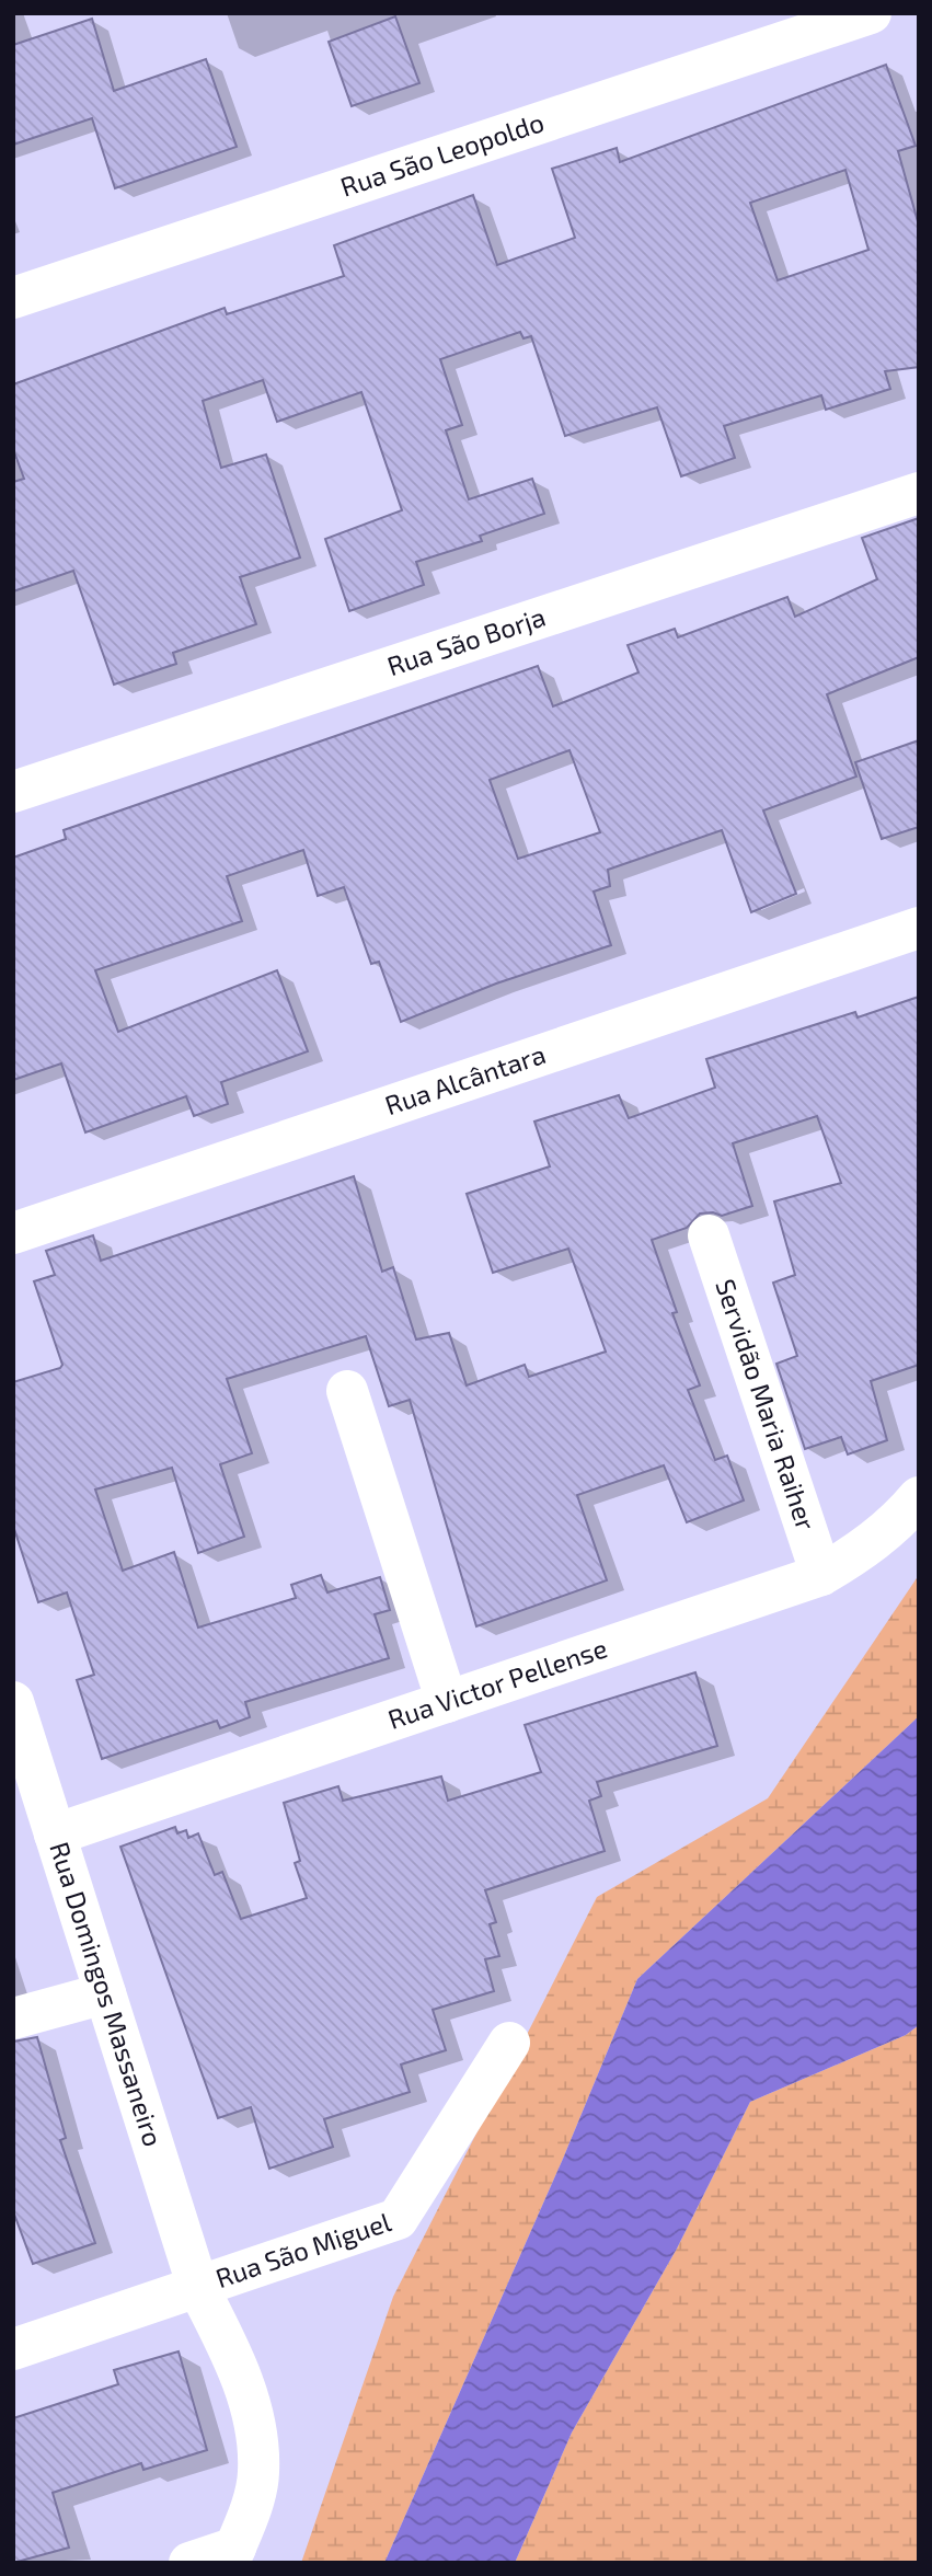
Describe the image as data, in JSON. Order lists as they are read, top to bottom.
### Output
{
  "streets": {
    "street": [
      "Rua São Leopoldo",
      "Rua São Borja",
      "Rua Alcântara",
      "Servidão Maria Raiher",
      "Rua Victor Pellense",
      "Rua Domingos Massaneiro",
      "Rua São Miguel"
    ]
  },
  "crossings": [
    ["Servidão Maria Raiher", "Rua Victor Pellense"],
    ["Rua Victor Pellense", "Rua Domingos Massaneiro"],
    ["Rua Domingos Massaneiro", "Rua São Miguel"]
  ]
}
